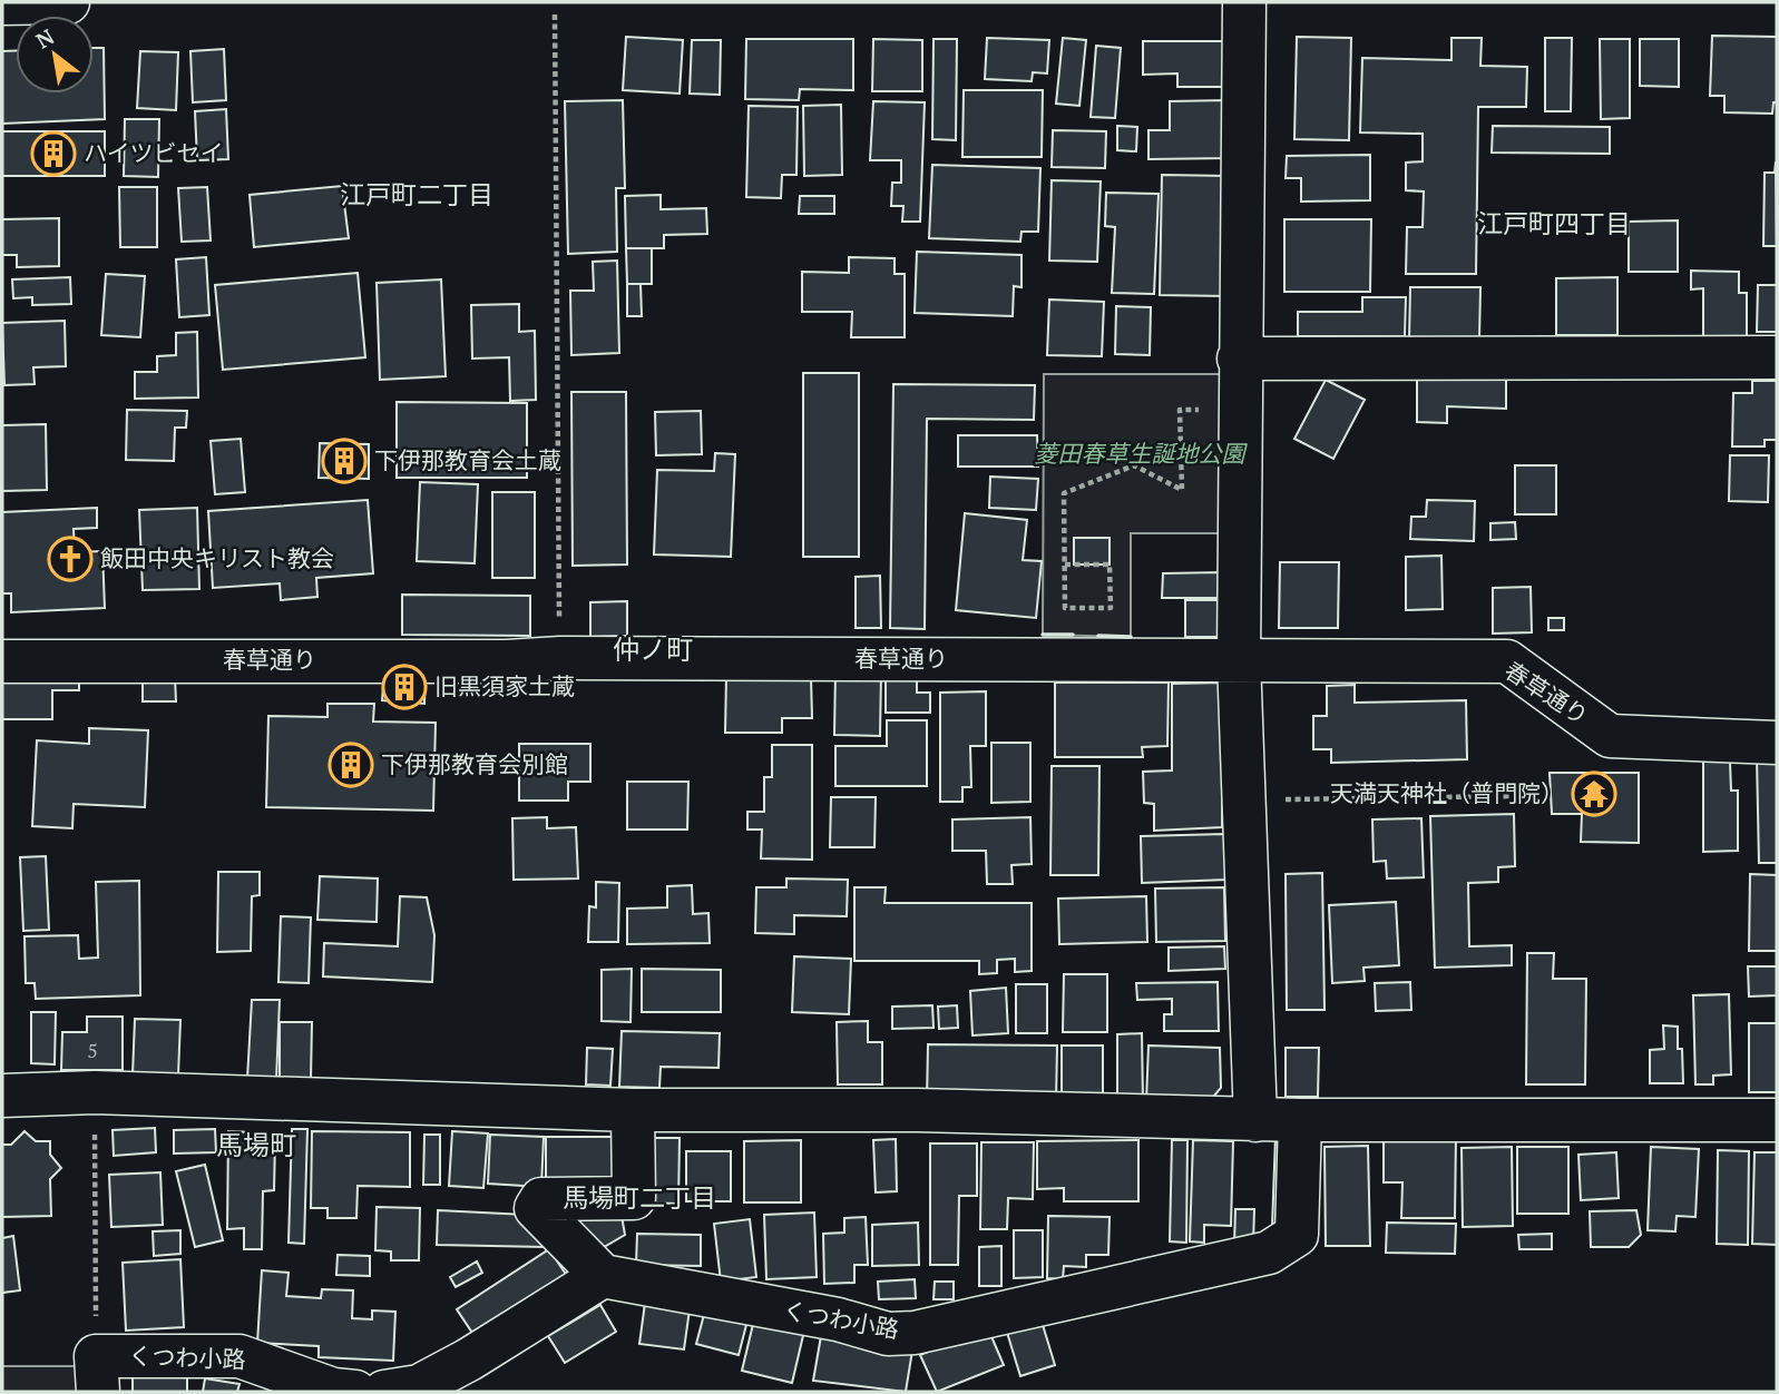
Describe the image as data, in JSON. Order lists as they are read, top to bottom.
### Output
{
  "streets": {
    "street": ["春草通り", "くつわ小路"]
  },
  "districts": [
    "江戸町二丁目",
    "江戸町四丁目",
    "仲ノ町",
    "馬場町",
    "馬場町二丁目"
  ],
  "parks": ["菱田春草生誕地公園"],
  "places": {
    "building": [
      "ハイツビセイ",
      "下伊那教育会土蔵",
      "旧黒須家土蔵",
      "下伊那教育会別館"
    ],
    "church": ["飯田中央キリスト教会"],
    "temple": ["天満天神社（普門院）"]
  },
  "house_numbers": ["5"],
  "north": "top left"
}
